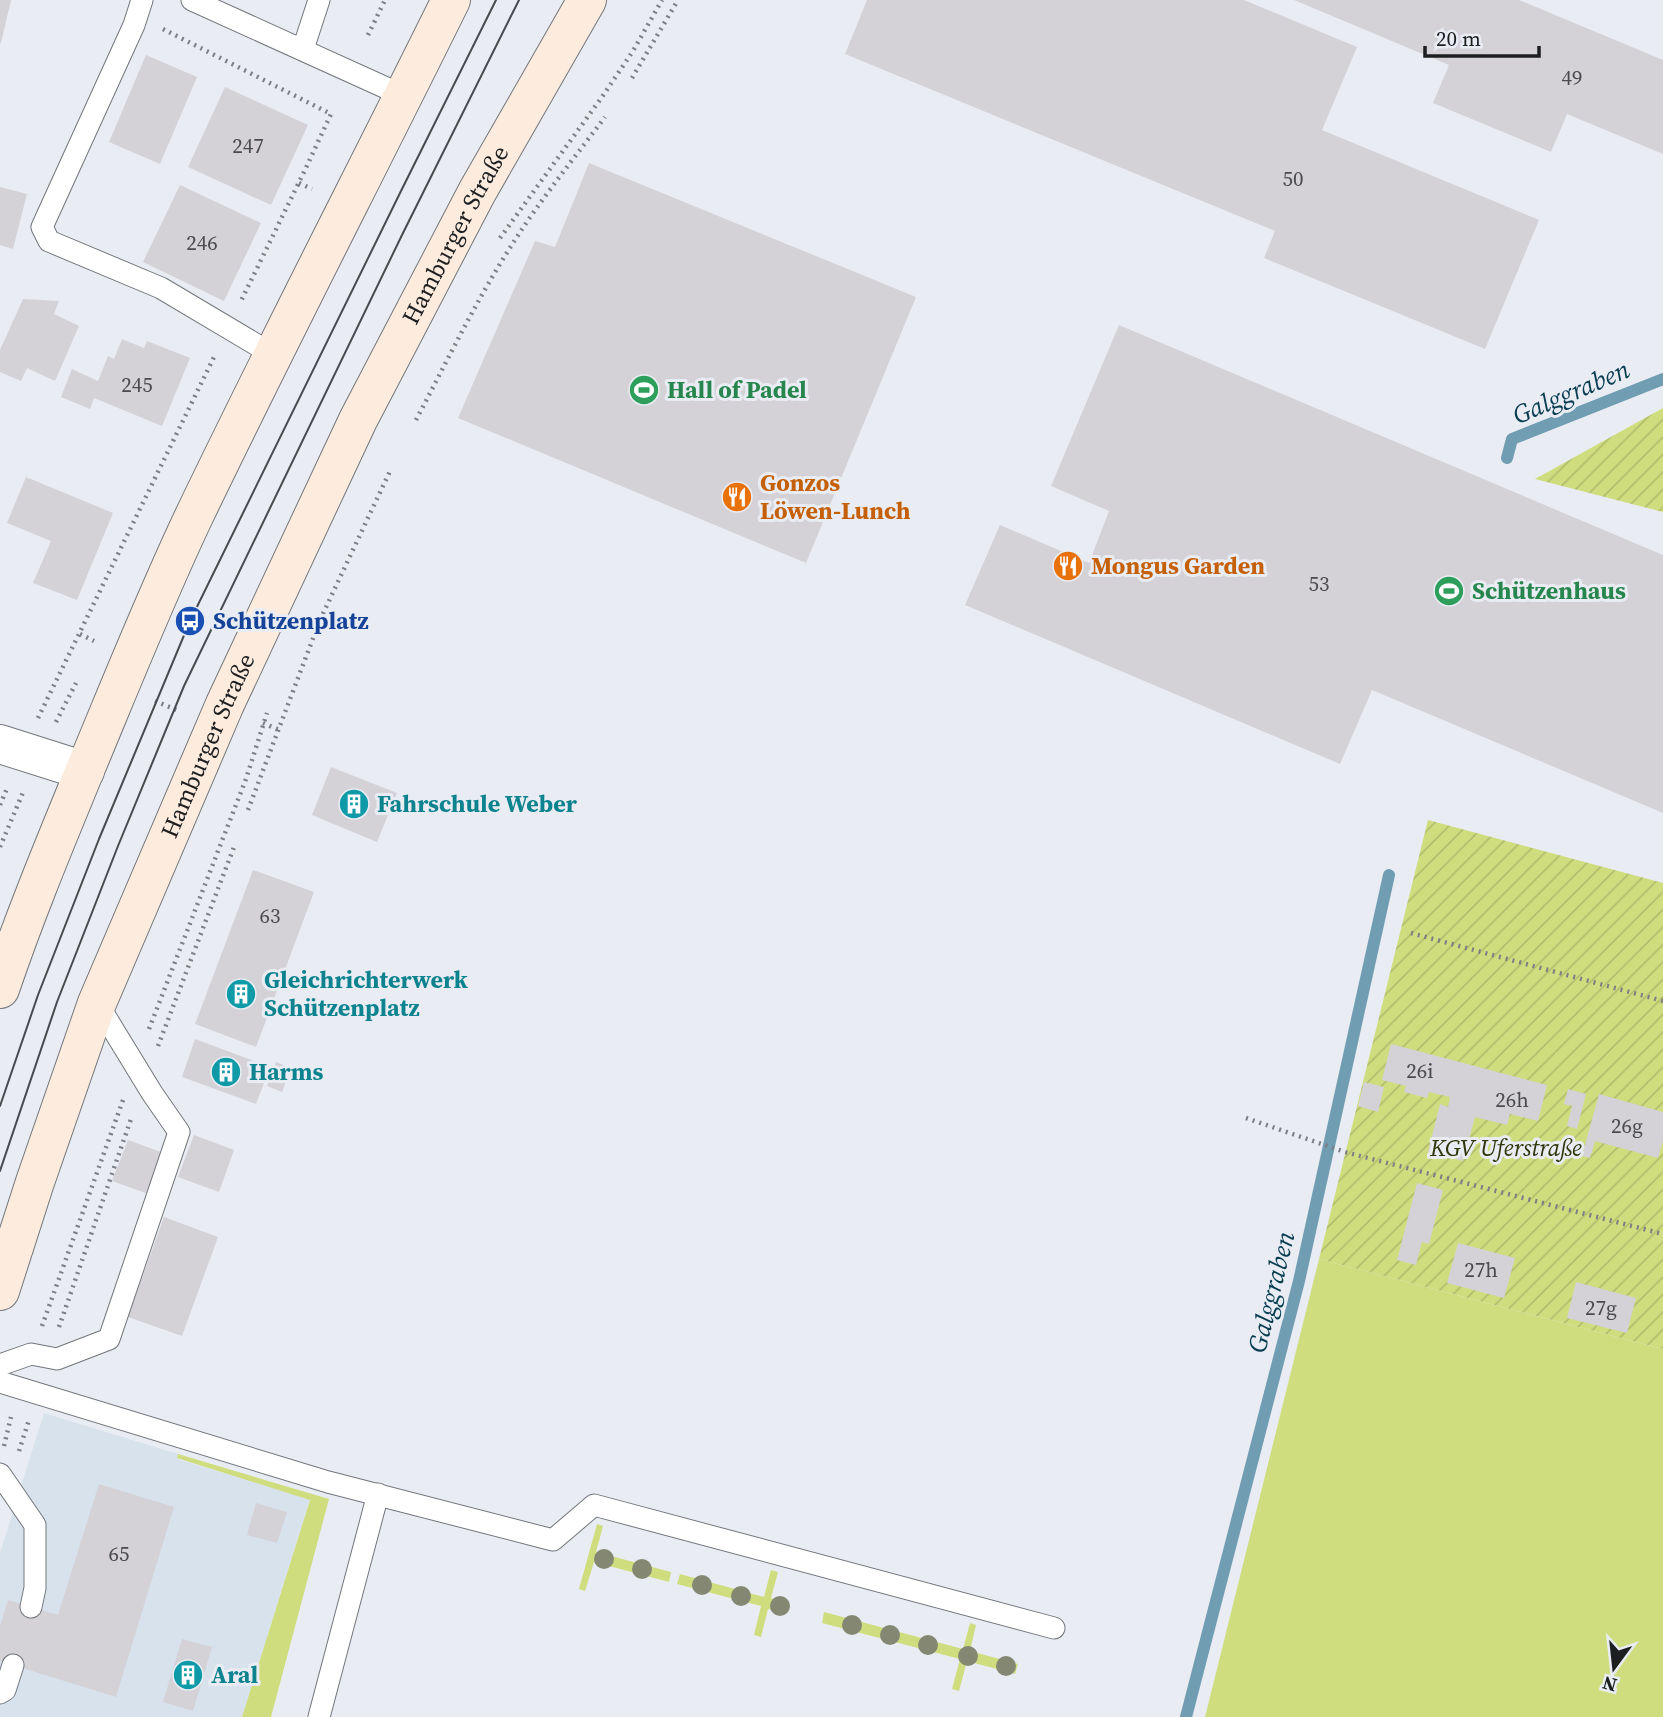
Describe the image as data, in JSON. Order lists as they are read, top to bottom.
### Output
{
  "streets": {
    "main road": ["Hamburger Straße"]
  },
  "water": ["Galggraben"],
  "parks": ["KGV Uferstraße"],
  "places": {
    "sports": ["Hall of Padel", "Schützenhaus"],
    "restaurant": ["Gonzos Löwen-Lunch", "Mongus Garden"],
    "bus stop": ["Schützenplatz"],
    "building": [
      "Fahrschule Weber",
      "Gleichrichterwerk Schützenplatz",
      "Harms",
      "Aral"
    ]
  },
  "house_numbers": [
    "49",
    "247",
    "50",
    "246",
    "245",
    "53",
    "63",
    "26i",
    "26h",
    "26g",
    "27h",
    "27g",
    "65"
  ],
  "scale_bar": "20 m",
  "north": "bottom"
}
